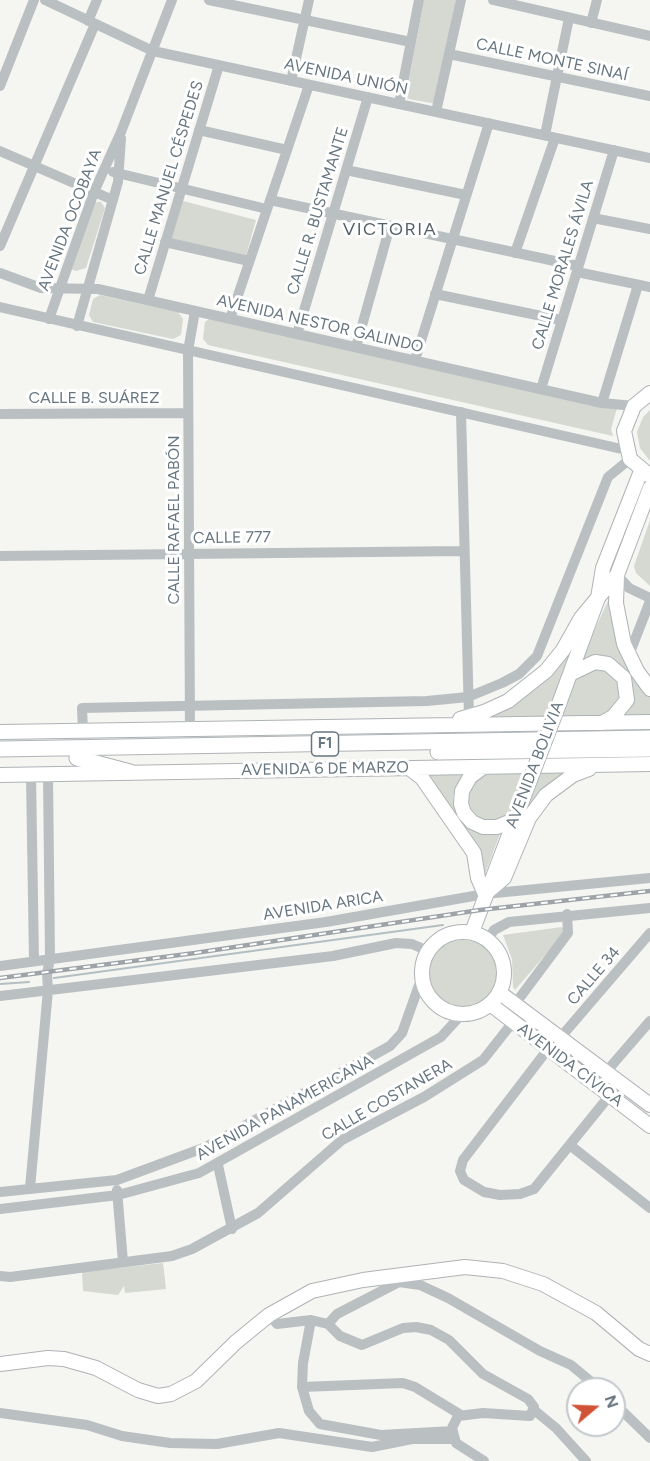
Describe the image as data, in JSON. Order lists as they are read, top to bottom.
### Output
{
  "streets": {
    "highway": ["F1", "AVENIDA 6 DE MARZO"],
    "main road": ["AVENIDA BOLIVIA", "AVENIDA CÍVICA"],
    "street": [
      "CALLE MONTE SINAÍ",
      "AVENIDA UNIÓN",
      "CALLE MANUEL CÉSPEDES",
      "CALLE R. BUSTAMANTE",
      "AVENIDA OCOBAYA",
      "CALLE MORALES ÁVILA",
      "AVENIDA NESTOR GALINDO",
      "CALLE B. SUÁREZ",
      "CALLE RAFAEL PABÓN",
      "CALLE 777",
      "AVENIDA ARICA",
      "CALLE 34",
      "CALLE COSTANERA",
      "AVENIDA PANAMERICANA"
    ]
  },
  "crossings": [
    ["AVENIDA UNIÓN", "CALLE MANUEL CÉSPEDES"],
    ["AVENIDA UNIÓN", "CALLE R. BUSTAMANTE"],
    ["AVENIDA UNIÓN", "AVENIDA OCOBAYA"],
    ["AVENIDA UNIÓN", "CALLE MORALES ÁVILA"],
    ["CALLE MANUEL CÉSPEDES", "AVENIDA NESTOR GALINDO"],
    ["CALLE R. BUSTAMANTE", "AVENIDA NESTOR GALINDO"],
    ["AVENIDA OCOBAYA", "AVENIDA NESTOR GALINDO"],
    ["CALLE MORALES ÁVILA", "AVENIDA NESTOR GALINDO"],
    ["AVENIDA NESTOR GALINDO", "CALLE RAFAEL PABÓN"],
    ["CALLE B. SUÁREZ", "CALLE RAFAEL PABÓN"],
    ["CALLE RAFAEL PABÓN", "CALLE 777"],
    ["AVENIDA BOLIVIA", "AVENIDA ARICA"],
    ["AVENIDA BOLIVIA", "AVENIDA CÍVICA"],
    ["AVENIDA BOLIVIA", "AVENIDA PANAMERICANA"],
    ["CALLE 34", "AVENIDA CÍVICA"],
    ["AVENIDA CÍVICA", "CALLE COSTANERA"],
    ["AVENIDA CÍVICA", "AVENIDA PANAMERICANA"]
  ],
  "districts": ["VICTORIA"],
  "north": "right"
}
